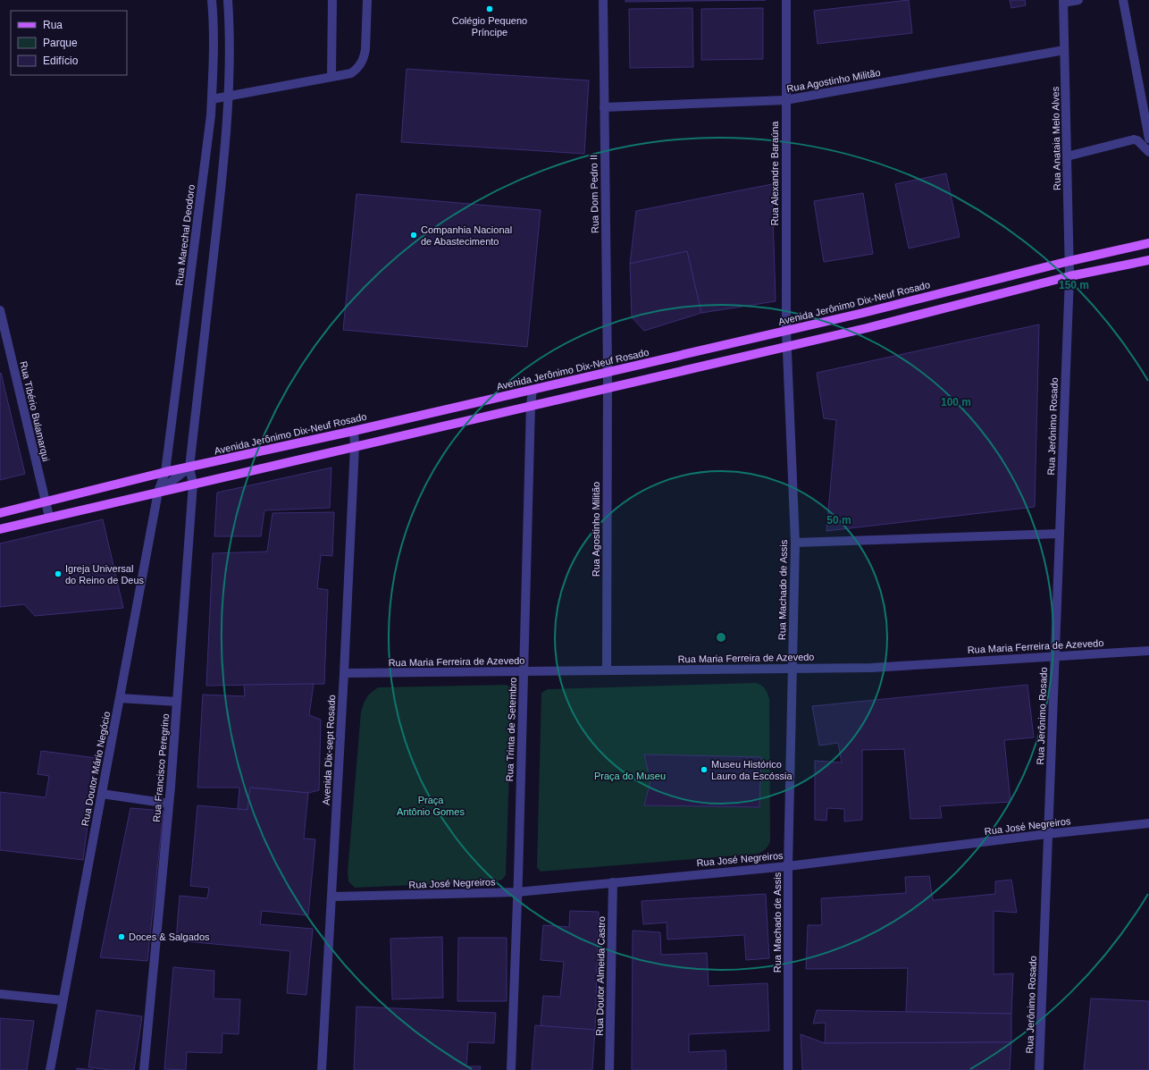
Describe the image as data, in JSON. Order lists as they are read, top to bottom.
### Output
{
  "streets": {
    "main road": ["Avenida Jerônimo Dix-Neuf Rosado"],
    "street": [
      "Rua Agostinho Militão",
      "Rua Anataia Melo Alves",
      "Rua Alexandre Baraúna",
      "Rua Dom Pedro II",
      "Rua Marechal Deodoro",
      "Rua Tibério Bulamarqui",
      "Rua Jerônimo Rosado",
      "Rua Machado de Assis",
      "Rua Maria Ferreira de Azevedo",
      "Rua Trinta de Setembro",
      "Avenida Dix-sept Rosado",
      "Rua Francisco Peregrino",
      "Rua Doutor Mário Negócio",
      "Rua José Negreiros",
      "Rua Doutor Almeida Castro"
    ]
  },
  "crossings": [
    ["Rua Agostinho Militão", "Rua Anataia Melo Alves"],
    ["Rua Agostinho Militão", "Rua Alexandre Baraúna"],
    ["Rua Agostinho Militão", "Rua Dom Pedro II"],
    ["Rua Agostinho Militão", "Rua Maria Ferreira de Azevedo"],
    ["Rua Anataia Melo Alves", "Avenida Jerônimo Dix-Neuf Rosado"],
    ["Rua Anataia Melo Alves", "Rua Jerônimo Rosado"],
    ["Rua Alexandre Baraúna", "Avenida Jerônimo Dix-Neuf Rosado"],
    ["Rua Alexandre Baraúna", "Rua Machado de Assis"],
    ["Rua Dom Pedro II", "Avenida Jerônimo Dix-Neuf Rosado"],
    ["Rua Marechal Deodoro", "Avenida Jerônimo Dix-Neuf Rosado"],
    ["Rua Marechal Deodoro", "Rua Doutor Mário Negócio"],
    ["Avenida Jerônimo Dix-Neuf Rosado", "Rua Tibério Bulamarqui"],
    ["Avenida Jerônimo Dix-Neuf Rosado", "Rua Trinta de Setembro"],
    ["Avenida Jerônimo Dix-Neuf Rosado", "Avenida Dix-sept Rosado"],
    ["Avenida Jerônimo Dix-Neuf Rosado", "Rua Francisco Peregrino"],
    ["Avenida Jerônimo Dix-Neuf Rosado", "Rua Doutor Mário Negócio"],
    ["Rua Jerônimo Rosado", "Rua Maria Ferreira de Azevedo"],
    ["Rua Jerônimo Rosado", "Rua José Negreiros"],
    ["Rua Machado de Assis", "Rua Maria Ferreira de Azevedo"],
    ["Rua Machado de Assis", "Rua José Negreiros"],
    ["Rua Maria Ferreira de Azevedo", "Rua Trinta de Setembro"],
    ["Rua Maria Ferreira de Azevedo", "Avenida Dix-sept Rosado"],
    ["Rua Trinta de Setembro", "Rua José Negreiros"],
    ["Avenida Dix-sept Rosado", "Rua José Negreiros"],
    ["Rua José Negreiros", "Rua Doutor Almeida Castro"]
  ],
  "parks": ["Praça do Museu", "Praça Antônio Gomes"],
  "places": [
    "Colégio Pequeno Príncipe",
    "Companhia Nacional de Abastecimento",
    "Igreja Universal do Reino de Deus",
    "Museu Histórico Lauro da Escóssia",
    "Doces & Salgados"
  ],
  "legend": ["Rua", "Parque", "Edifício"],
  "rings": ["150 m", "100 m", "50 m"]
}
